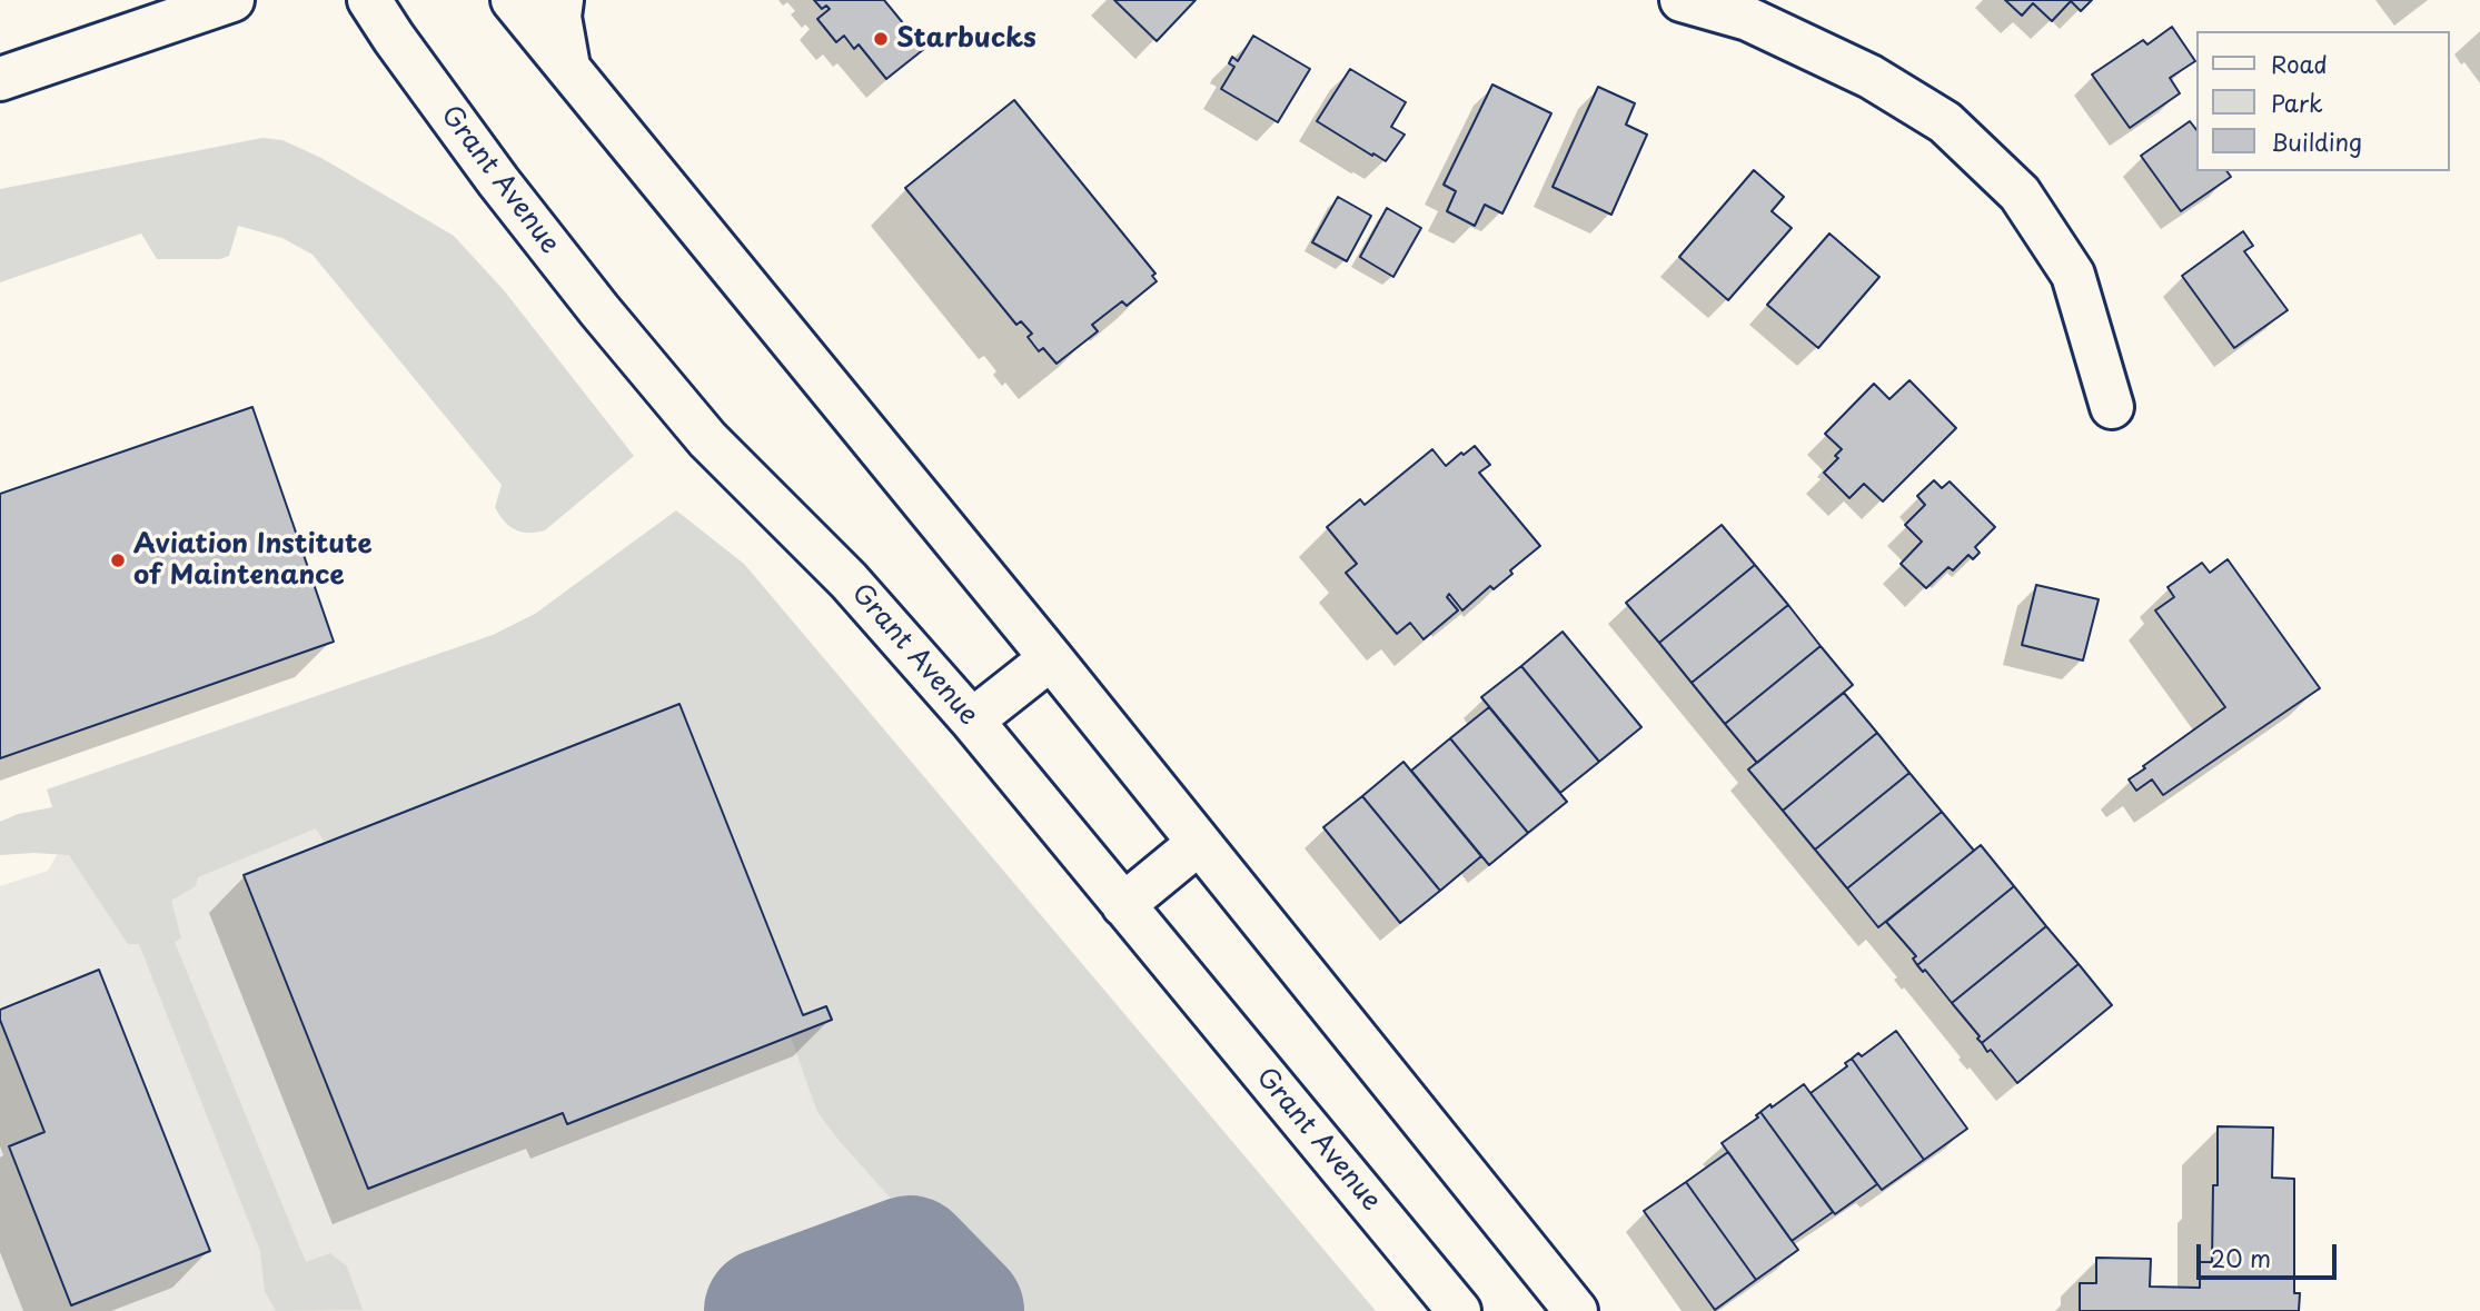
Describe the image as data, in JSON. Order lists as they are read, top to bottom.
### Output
{
  "streets": {
    "main road": ["Grant Avenue"]
  },
  "places": ["Starbucks", "Aviation Institute of Maintenance"],
  "legend": ["Road", "Park", "Building"],
  "scale_bar": "20 m"
}
